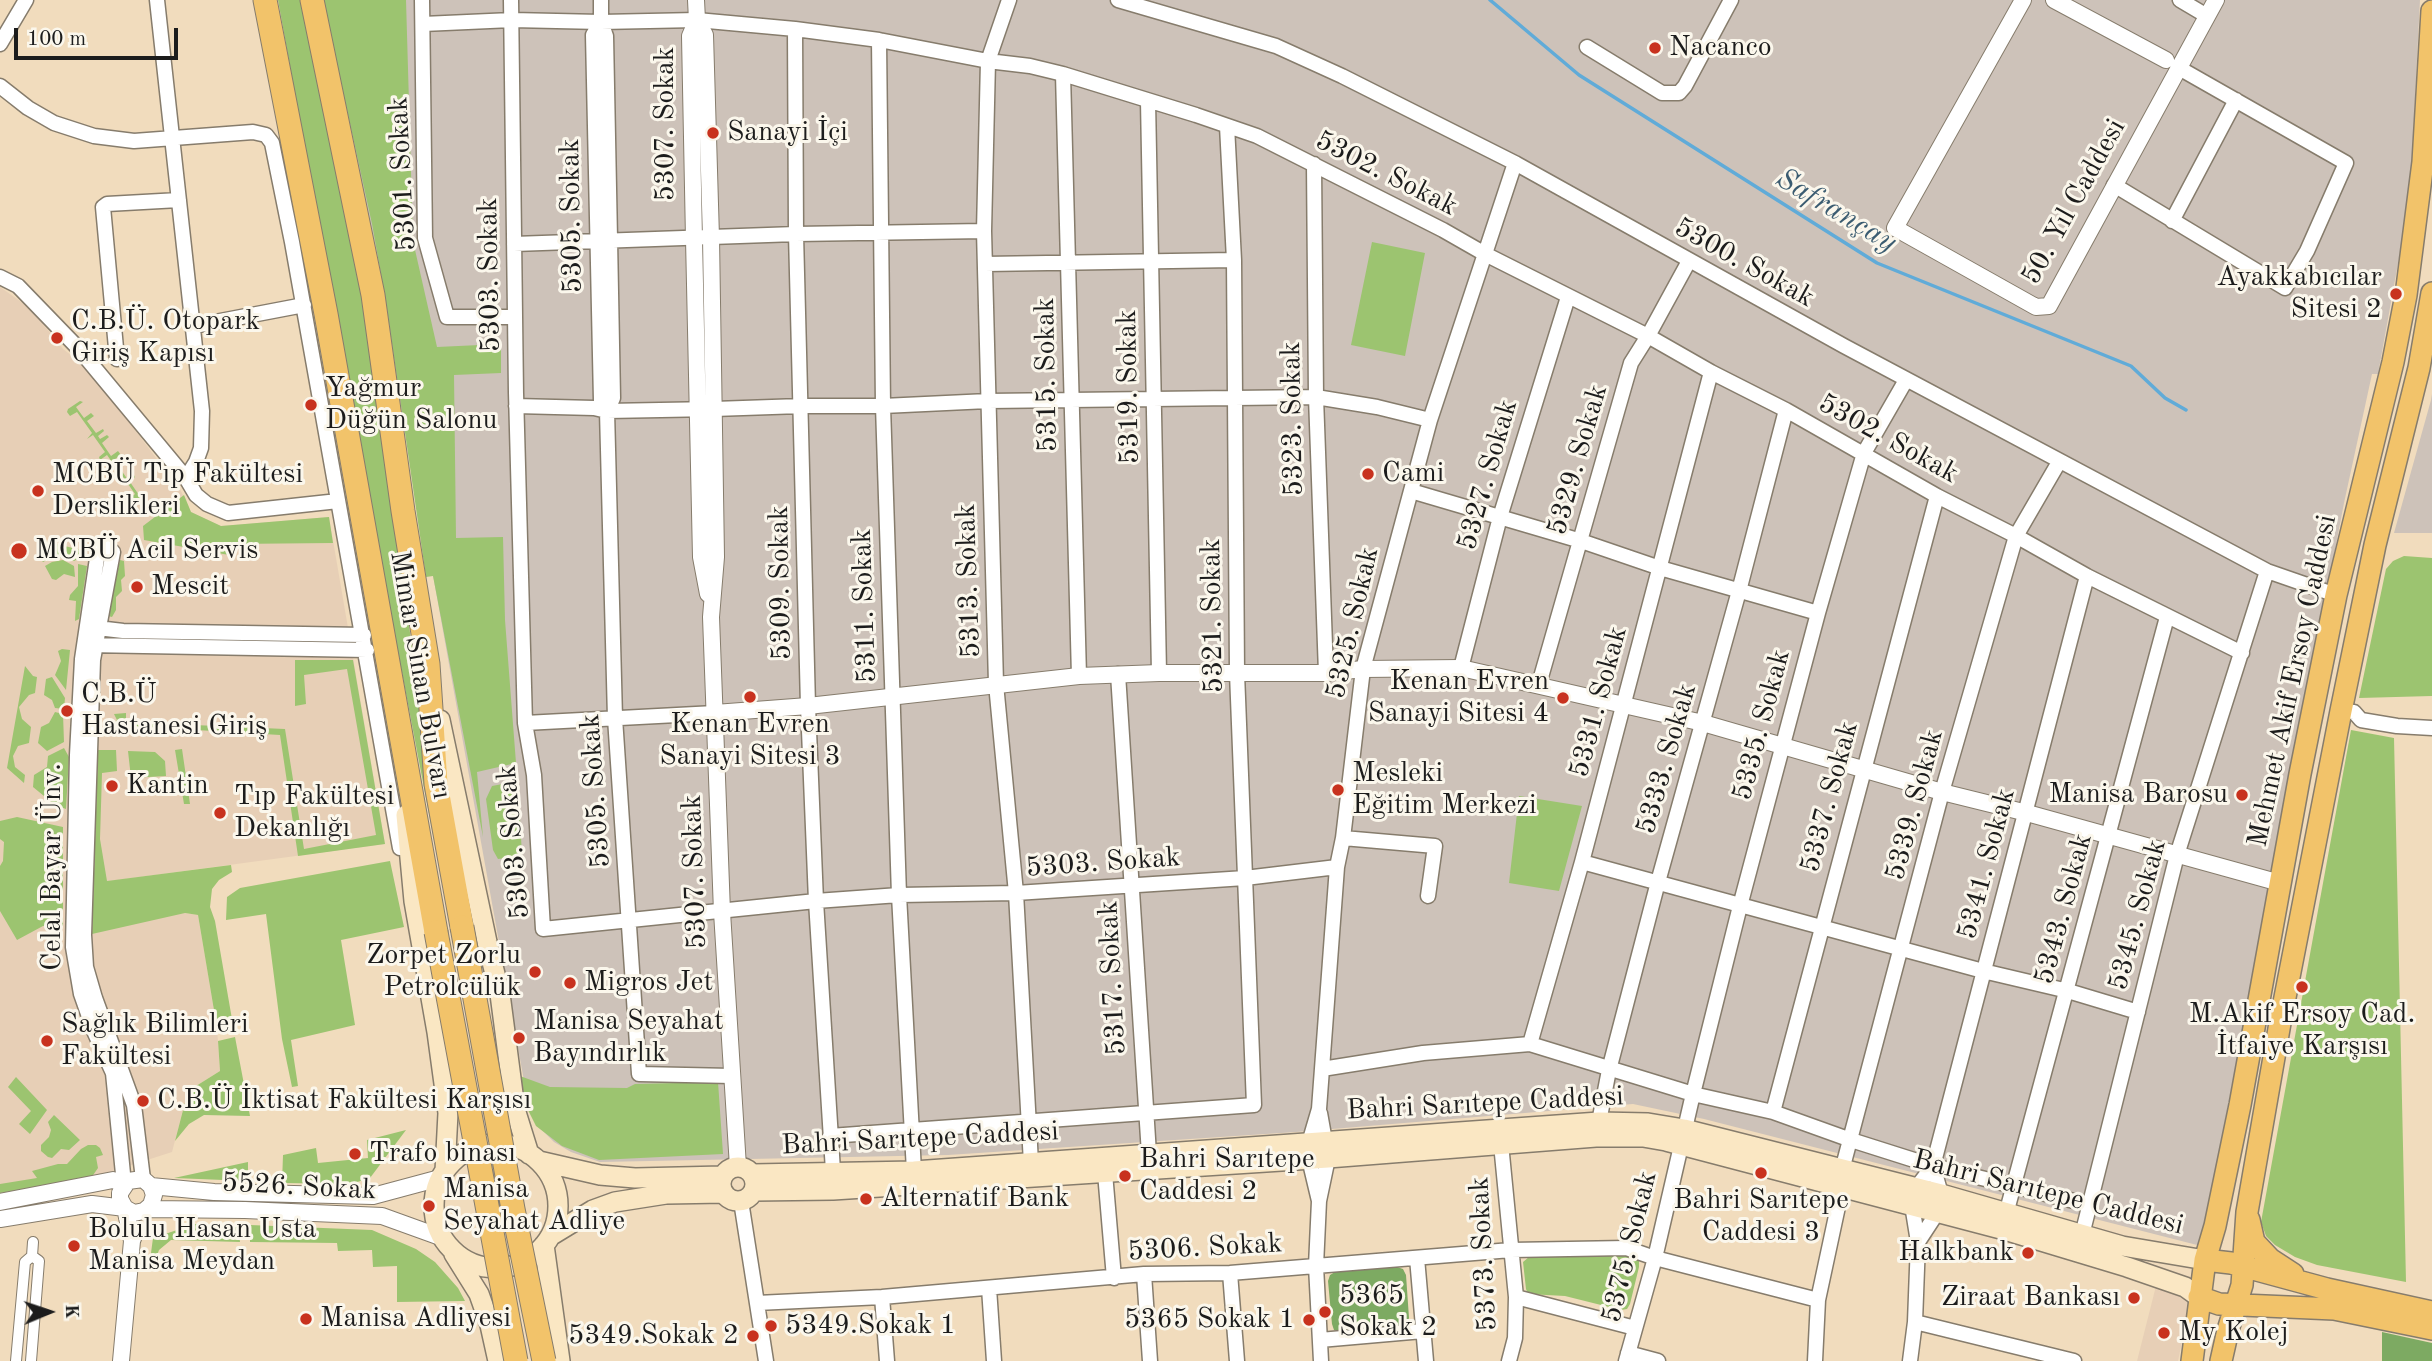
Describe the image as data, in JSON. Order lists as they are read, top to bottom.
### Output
{
  "streets": {
    "highway": ["Mimar Sinan Bulvarı"],
    "main road": ["Mehmet Akif Ersoy Caddesi", "Bahri Sarıtepe Caddesi"],
    "street": [
      "5307. Sokak",
      "5301. Sokak",
      "5302. Sokak",
      "50. Yıl Caddesi",
      "5305. Sokak",
      "5300. Sokak",
      "5303. Sokak",
      "5315. Sokak",
      "5319. Sokak",
      "5323. Sokak",
      "5329. Sokak",
      "5327. Sokak",
      "5313. Sokak",
      "5309. Sokak",
      "5311. Sokak",
      "5321. Sokak",
      "5325. Sokak",
      "5331. Sokak",
      "5335. Sokak",
      "5333. Sokak",
      "5337. Sokak",
      "5339. Sokak",
      "5341. Sokak",
      "Celal Bayar Ünv.",
      "5343. Sokak",
      "5345. Sokak",
      "5317. Sokak",
      "5526. Sokak",
      "5375. Sokak",
      "5306. Sokak",
      "5373. Sokak"
    ]
  },
  "crossings": [
    ["5307. Sokak", "5302. Sokak"],
    ["5307. Sokak", "5305. Sokak"],
    ["5307. Sokak", "5303. Sokak"],
    ["5307. Sokak", "Bahri Sarıtepe Caddesi"],
    ["5301. Sokak", "5302. Sokak"],
    ["5301. Sokak", "5303. Sokak"],
    ["5302. Sokak", "5305. Sokak"],
    ["5302. Sokak", "5303. Sokak"],
    ["5302. Sokak", "5315. Sokak"],
    ["5302. Sokak", "5319. Sokak"],
    ["5302. Sokak", "5323. Sokak"],
    ["5302. Sokak", "5329. Sokak"],
    ["5302. Sokak", "5327. Sokak"],
    ["5302. Sokak", "5313. Sokak"],
    ["5302. Sokak", "5309. Sokak"],
    ["5302. Sokak", "5311. Sokak"],
    ["5302. Sokak", "5321. Sokak"],
    ["5302. Sokak", "5325. Sokak"],
    ["5302. Sokak", "5331. Sokak"],
    ["5302. Sokak", "5335. Sokak"],
    ["5302. Sokak", "5333. Sokak"],
    ["5302. Sokak", "5337. Sokak"],
    ["5302. Sokak", "5339. Sokak"],
    ["5302. Sokak", "5341. Sokak"],
    ["5302. Sokak", "5343. Sokak"],
    ["5302. Sokak", "5345. Sokak"],
    ["5305. Sokak", "5303. Sokak"],
    ["5300. Sokak", "5329. Sokak"],
    ["5300. Sokak", "5325. Sokak"],
    ["5300. Sokak", "Mehmet Akif Ersoy Caddesi"],
    ["5300. Sokak", "5335. Sokak"],
    ["5300. Sokak", "5339. Sokak"],
    ["5300. Sokak", "5345. Sokak"],
    ["5303. Sokak", "5313. Sokak"],
    ["5303. Sokak", "5309. Sokak"],
    ["5303. Sokak", "5311. Sokak"],
    ["5303. Sokak", "5321. Sokak"],
    ["5303. Sokak", "5325. Sokak"],
    ["5303. Sokak", "5317. Sokak"],
    ["5313. Sokak", "Bahri Sarıtepe Caddesi"],
    ["5309. Sokak", "Bahri Sarıtepe Caddesi"],
    ["5311. Sokak", "Bahri Sarıtepe Caddesi"],
    ["5321. Sokak", "5317. Sokak"],
    ["5325. Sokak", "Bahri Sarıtepe Caddesi"],
    ["5325. Sokak", "5306. Sokak"],
    ["Mehmet Akif Ersoy Caddesi", "Bahri Sarıtepe Caddesi"],
    ["5335. Sokak", "5375. Sokak"],
    ["5333. Sokak", "Bahri Sarıtepe Caddesi"],
    ["5339. Sokak", "Bahri Sarıtepe Caddesi"],
    ["5339. Sokak", "5306. Sokak"],
    ["Celal Bayar Ünv.", "5526. Sokak"],
    ["5343. Sokak", "Bahri Sarıtepe Caddesi"],
    ["5345. Sokak", "Bahri Sarıtepe Caddesi"],
    ["5317. Sokak", "Bahri Sarıtepe Caddesi"],
    ["Bahri Sarıtepe Caddesi", "5526. Sokak"],
    ["Bahri Sarıtepe Caddesi", "5375. Sokak"],
    ["Bahri Sarıtepe Caddesi", "5373. Sokak"],
    ["5375. Sokak", "5306. Sokak"],
    ["5306. Sokak", "5373. Sokak"]
  ],
  "water": ["Safrançay"],
  "places": [
    "Nacanco",
    "Sanayi İçi",
    "Ayakkabıcılar Sitesi 2",
    "C.B.Ü. Otopark Giriş Kapısı",
    "Yağmur Düğün Salonu",
    "Cami",
    "MCBÜ Tıp Fakültesi Derslikleri",
    "MCBÜ Acil Servis",
    "Mescit",
    "Kenan Evren Sanayi Sitesi 3",
    "Kenan Evren Sanayi Sitesi 4",
    "C.B.Ü Hastanesi Giriş",
    "Kantin",
    "Mesleki Eğitim Merkezi",
    "Manisa Barosu",
    "Tıp Fakültesi Dekanlığı",
    "Zorpet Zorlu Petrolcülük",
    "Migros Jet",
    "M.Akif Ersoy Cad. İtfaiye Karşısı",
    "Manisa Seyahat Bayındırlık",
    "Sağlık Bilimleri Fakültesi",
    "C.B.Ü İktisat Fakültesi Karşısı",
    "Trafo binası",
    "Bahri Sarıtepe Caddesi 3",
    "Bahri Sarıtepe Caddesi 2",
    "Alternatif Bank",
    "Manisa Seyahat Adliye",
    "Bolulu Hasan Usta Manisa Meydan",
    "Halkbank",
    "Ziraat Bankası",
    "5365 Sokak 2",
    "Manisa Adliyesi",
    "5365 Sokak 1",
    "5349.Sokak 1",
    "My Kolej",
    "5349.Sokak 2"
  ],
  "scale_bar": "100 m",
  "north": "right"
}
